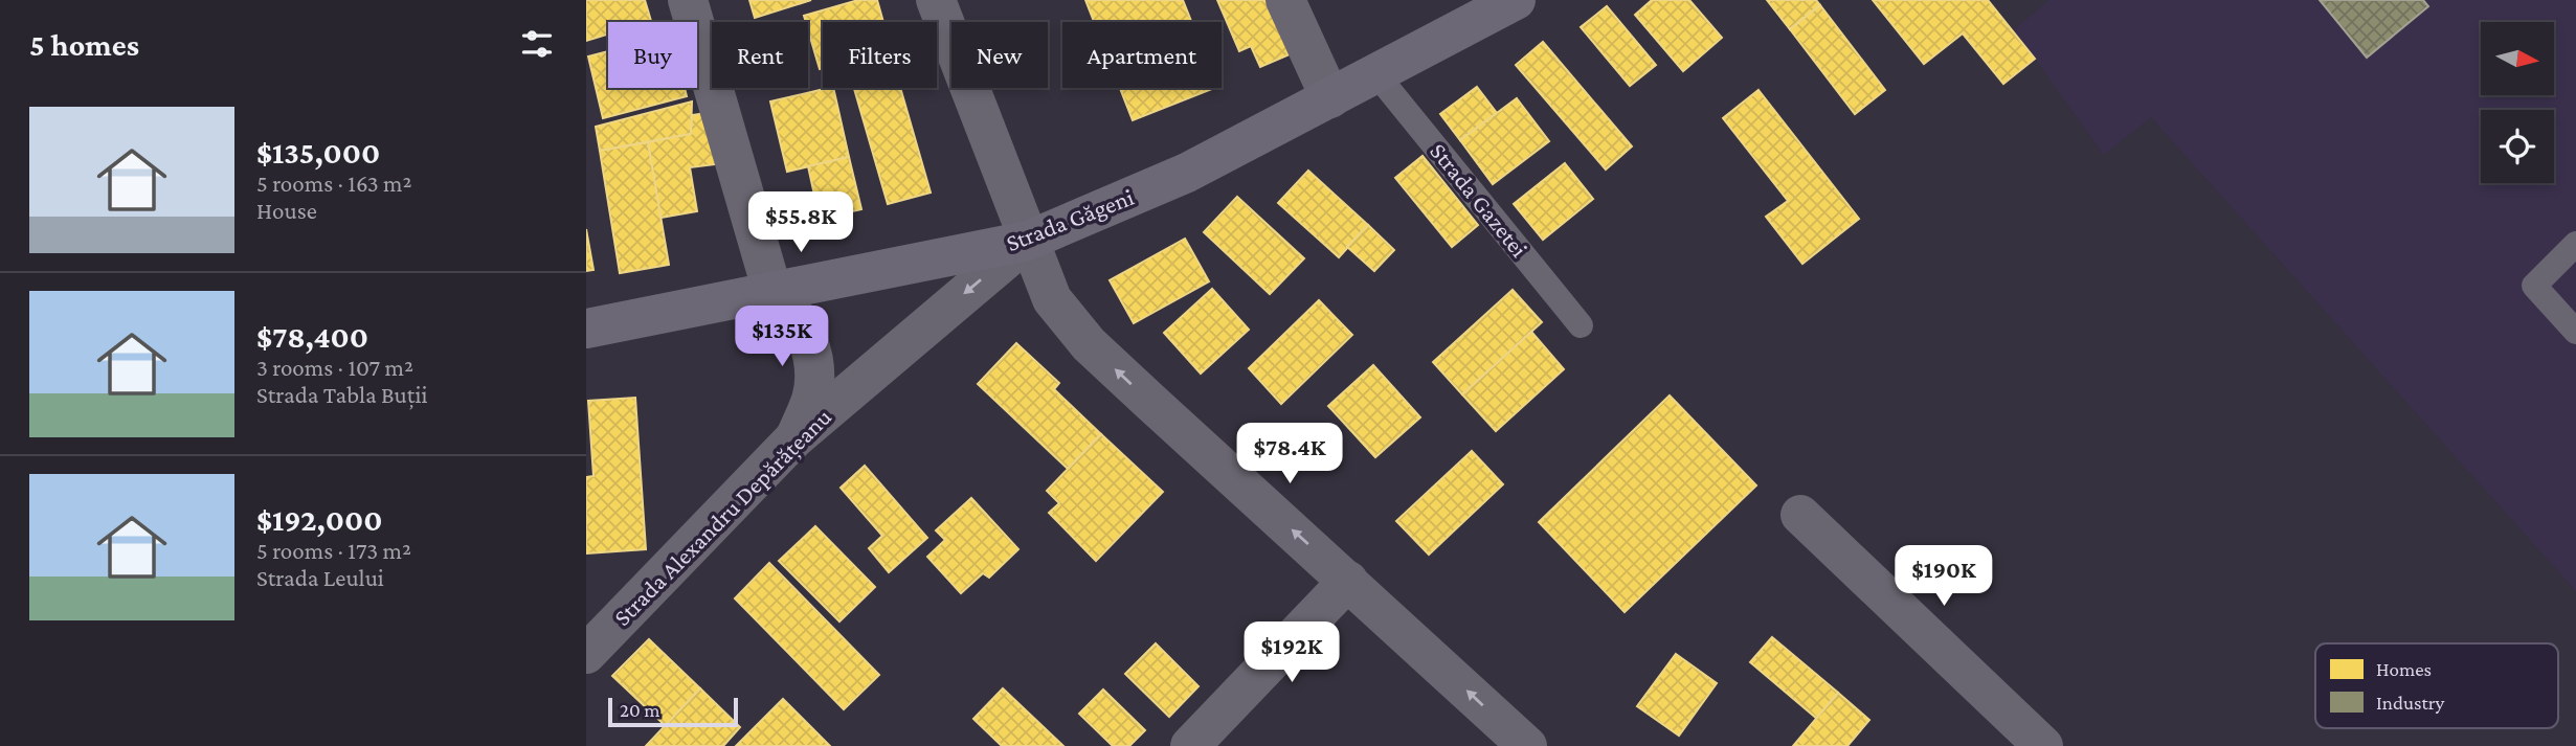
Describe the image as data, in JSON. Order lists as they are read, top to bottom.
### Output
{
  "streets": {
    "main road": ["Strada Găgeni"],
    "street": ["Strada Alexandru Depărățeanu"],
    "lane": ["Strada Gazetei"]
  },
  "crossings": [
    ["Strada Gazetei", "Strada Găgeni"],
    ["Strada Găgeni", "Strada Alexandru Depărățeanu"]
  ],
  "one_way": ["Strada Alexandru Depărățeanu"],
  "legend": ["Homes", "Industry"],
  "scale_bar": "20 m",
  "north": "right",
  "page": {
    "heading": "5 homes",
    "chip": [
      "Buy",
      "Rent",
      "Filters",
      "New",
      "Apartment"
    ],
    "list": [
      {
        "name": "$135,000",
        "note": "5 rooms · 163 m² · House"
      },
      {
        "name": "$78,400",
        "note": "3 rooms · 107 m² · Strada Tabla Buții"
      },
      {
        "name": "$192,000",
        "note": "5 rooms · 173 m² · Strada Leului"
      }
    ],
    "price": [
      "$55.8K",
      "$135K",
      "$78.4K",
      "$190K",
      "$192K"
    ],
    "scale": "20 m"
  }
}
